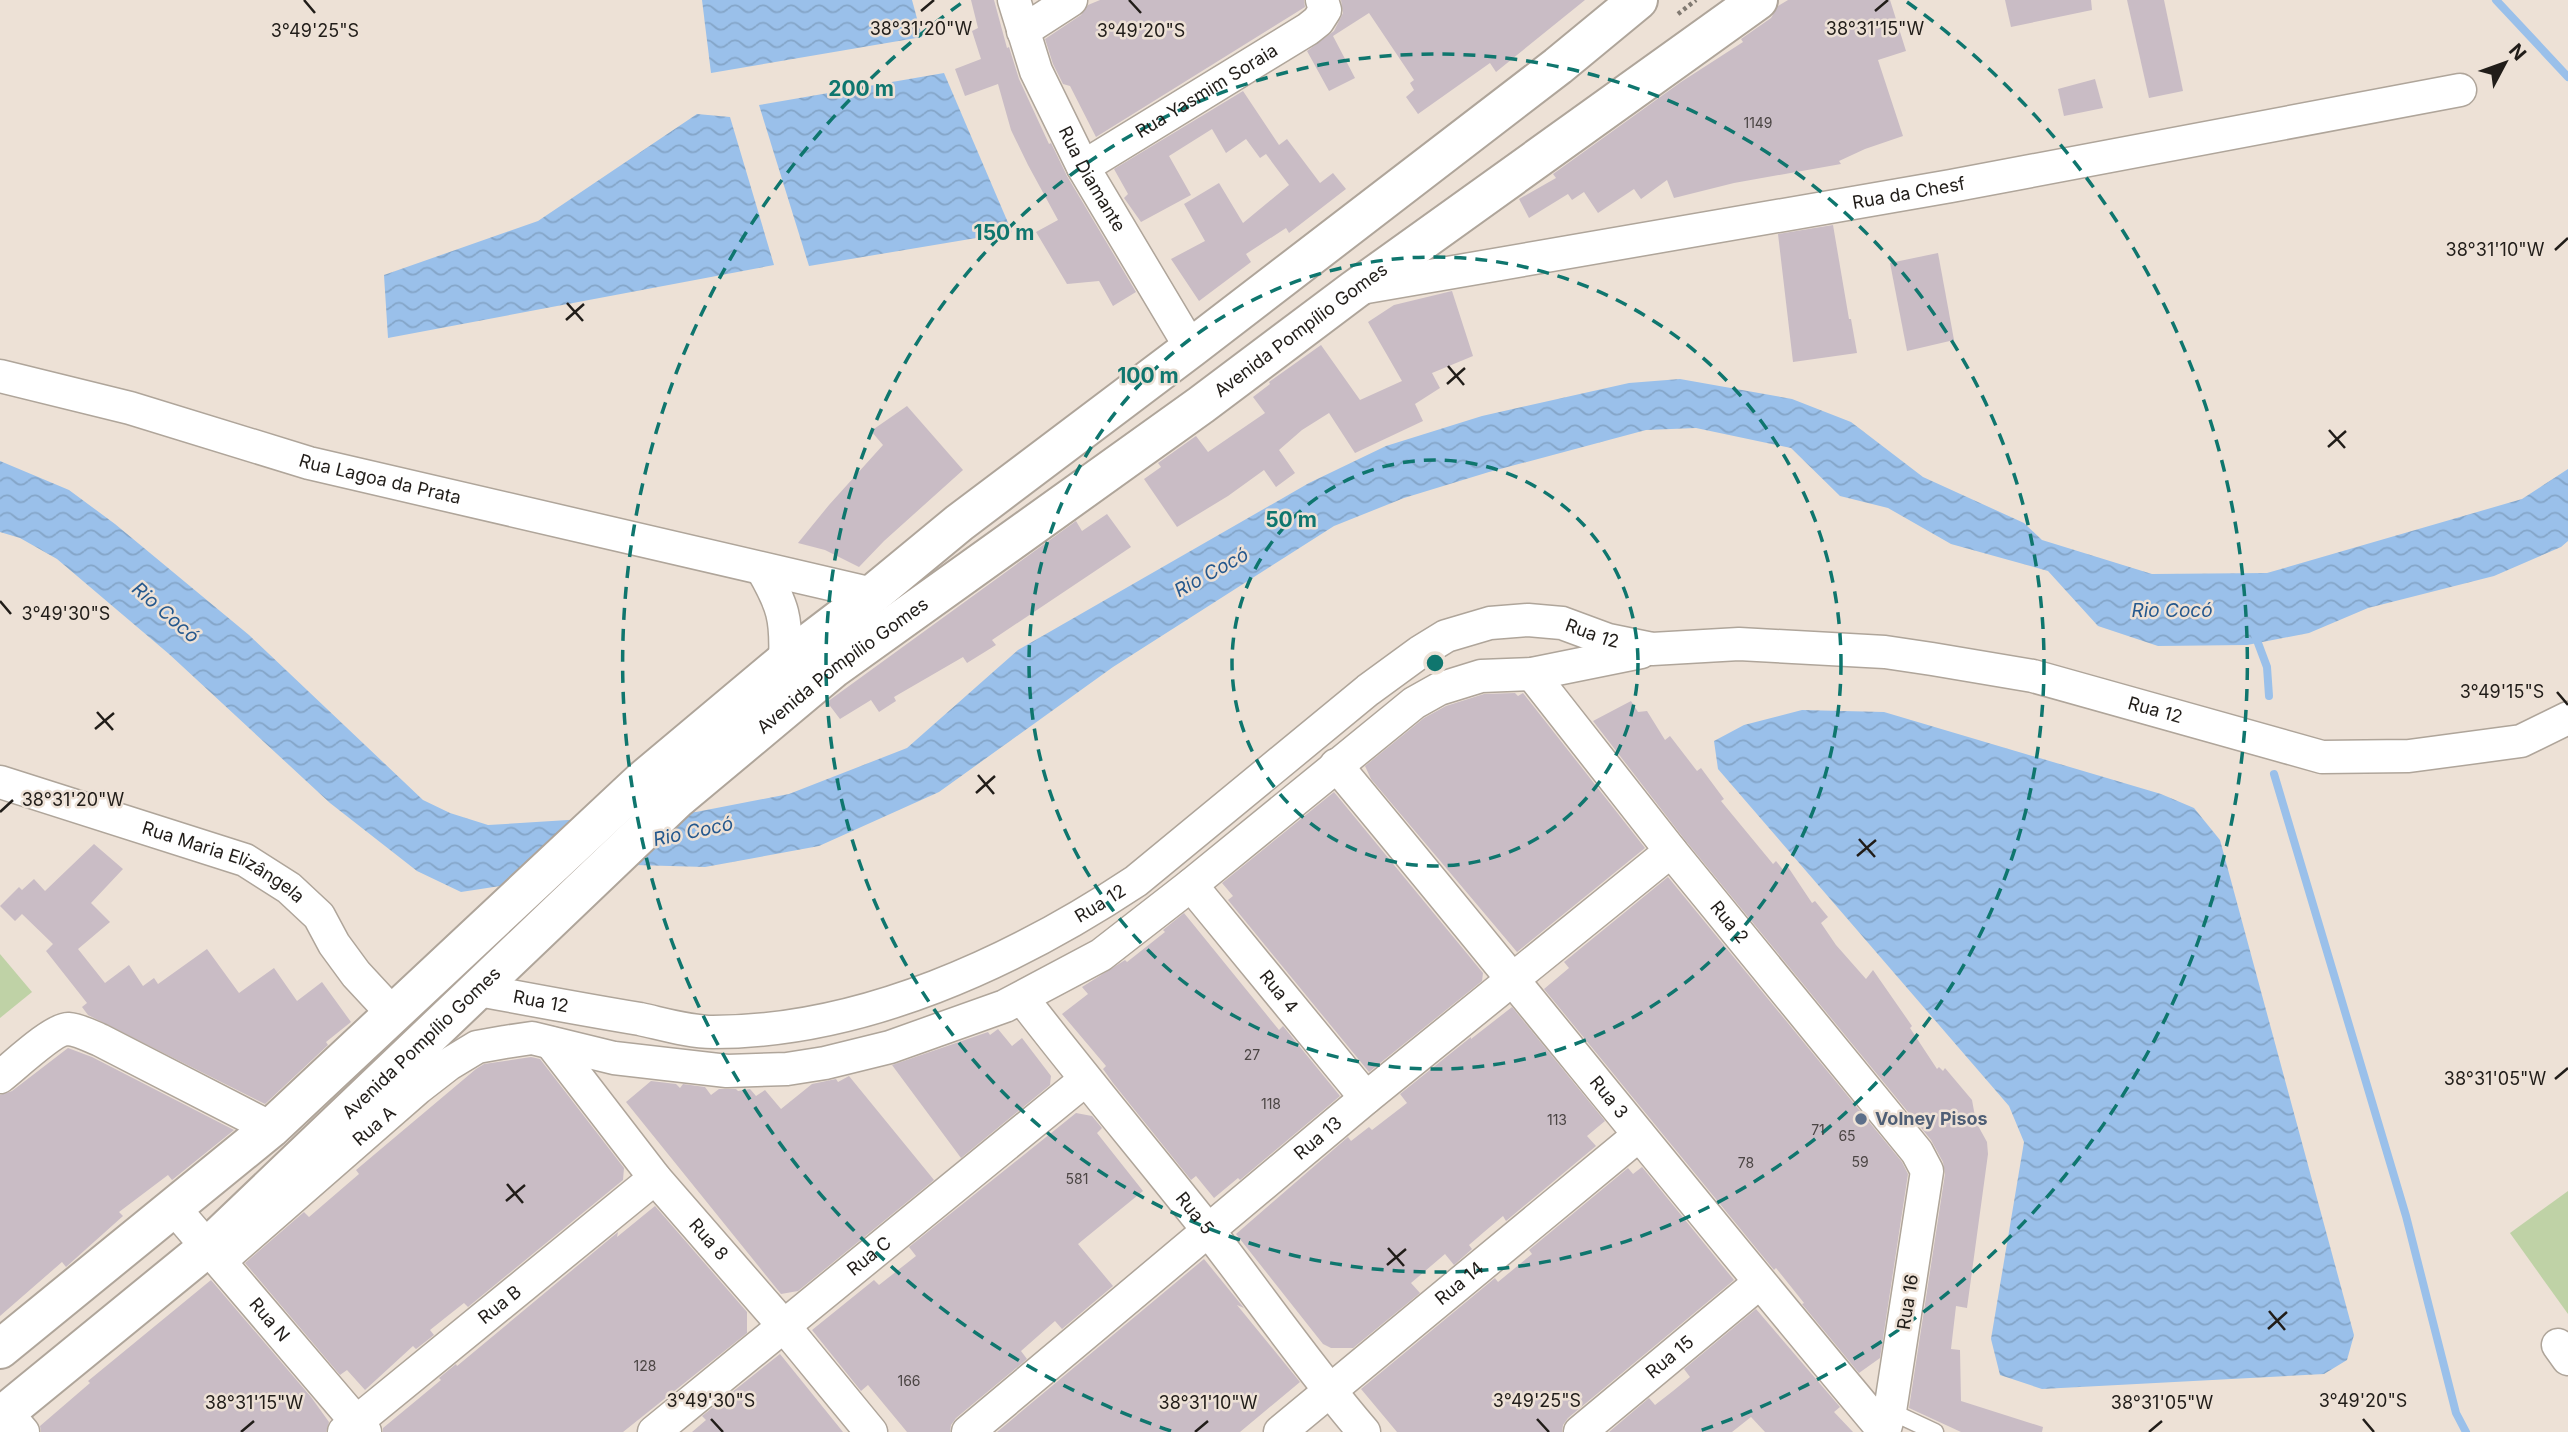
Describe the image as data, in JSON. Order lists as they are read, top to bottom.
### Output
{
  "streets": {
    "main road": ["Avenida Pompílio Gomes"],
    "street": [
      "Rua Yasmim Soraia",
      "Rua Diamante",
      "Rua da Chesf",
      "Rua Lagoa da Prata",
      "Rua 12",
      "Rua Maria Elizângela",
      "Rua 2",
      "Rua 4",
      "Rua 3",
      "Rua A",
      "Rua 13",
      "Rua 5",
      "Rua 8",
      "Rua C",
      "Rua 14",
      "Rua 16",
      "Rua B",
      "Rua N",
      "Rua 15"
    ]
  },
  "crossings": [
    ["Rua Yasmim Soraia", "Rua Diamante"],
    ["Rua da Chesf", "Avenida Pompílio Gomes"],
    ["Avenida Pompílio Gomes", "Rua 12"],
    ["Avenida Pompílio Gomes", "Rua A"],
    ["Avenida Pompílio Gomes", "Rua N"],
    ["Rua 12", "Rua 2"],
    ["Rua 12", "Rua 4"],
    ["Rua 12", "Rua 3"],
    ["Rua 12", "Rua A"],
    ["Rua 12", "Rua 5"],
    ["Rua 12", "Rua 8"],
    ["Rua 2", "Rua 13"],
    ["Rua 2", "Rua 16"],
    ["Rua 4", "Rua 13"],
    ["Rua 3", "Rua 13"],
    ["Rua 3", "Rua 14"],
    ["Rua 3", "Rua 16"],
    ["Rua 3", "Rua 15"],
    ["Rua A", "Rua 8"],
    ["Rua A", "Rua N"],
    ["Rua 13", "Rua 5"],
    ["Rua 5", "Rua C"],
    ["Rua 5", "Rua 14"],
    ["Rua 8", "Rua C"],
    ["Rua 8", "Rua B"],
    ["Rua B", "Rua N"]
  ],
  "water": ["Rio Cocó"],
  "places": ["Volney Pisos"],
  "house_numbers": [
    "1149",
    "27",
    "118",
    "113",
    "71",
    "65",
    "59",
    "78",
    "581",
    "128",
    "166"
  ],
  "north": "top right",
  "coordinates": [
    "38°31'20\"W",
    "38°31'15\"W",
    "3°49'25\"S",
    "3°49'20\"S",
    "38°31'10\"W",
    "3°49'30\"S",
    "3°49'15\"S",
    "38°31'05\"W"
  ],
  "rings": [
    "200 m",
    "150 m",
    "100 m",
    "50 m"
  ]
}
